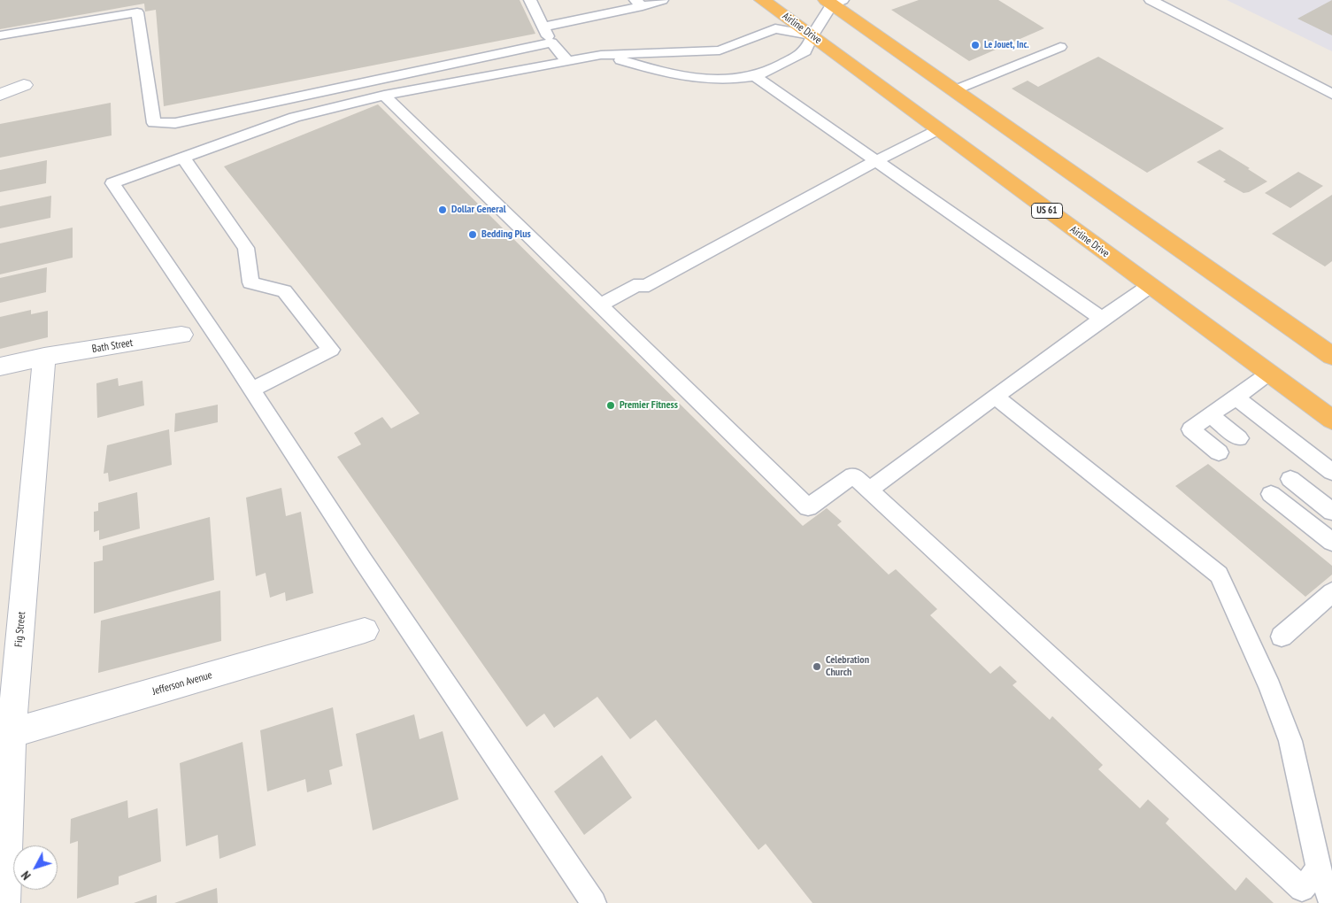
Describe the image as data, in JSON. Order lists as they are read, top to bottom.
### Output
{
  "streets": {
    "highway": ["Airline Drive", "US 61"],
    "street": ["Bath Street", "Fig Street", "Jefferson Avenue"]
  },
  "crossings": [
    ["Bath Street", "Fig Street"],
    ["Fig Street", "Jefferson Avenue"]
  ],
  "places": [
    "Le Jouet, Inc.",
    "Dollar General",
    "Bedding Plus",
    "Premier Fitness",
    "Celebration Church"
  ],
  "north": "bottom left"
}
